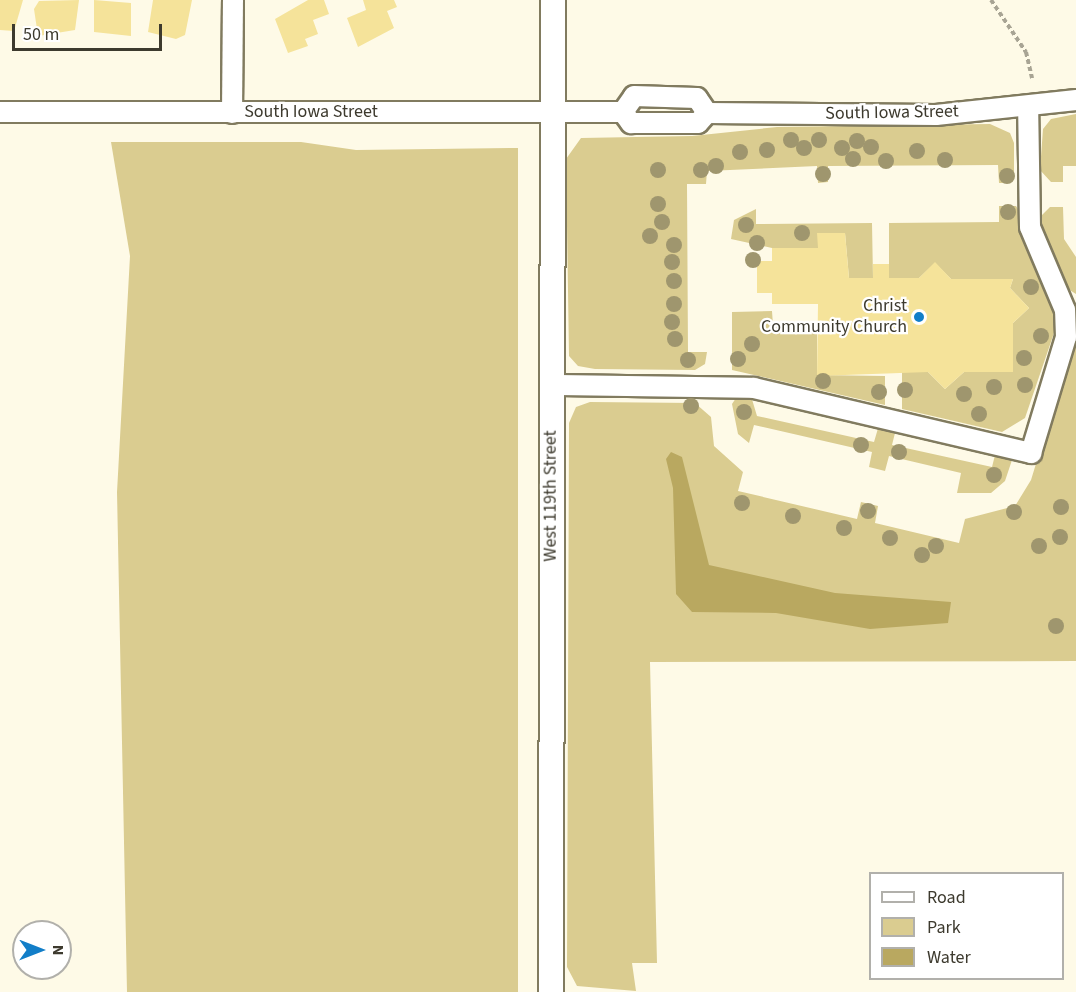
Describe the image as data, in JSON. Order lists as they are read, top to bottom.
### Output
{
  "streets": {
    "main road": ["West 119th Street"],
    "street": ["South Iowa Street"]
  },
  "crossings": [
    ["South Iowa Street", "West 119th Street"]
  ],
  "places": ["Christ Community Church"],
  "legend": ["Road", "Park", "Water"],
  "scale_bar": "50 m",
  "north": "right"
}
